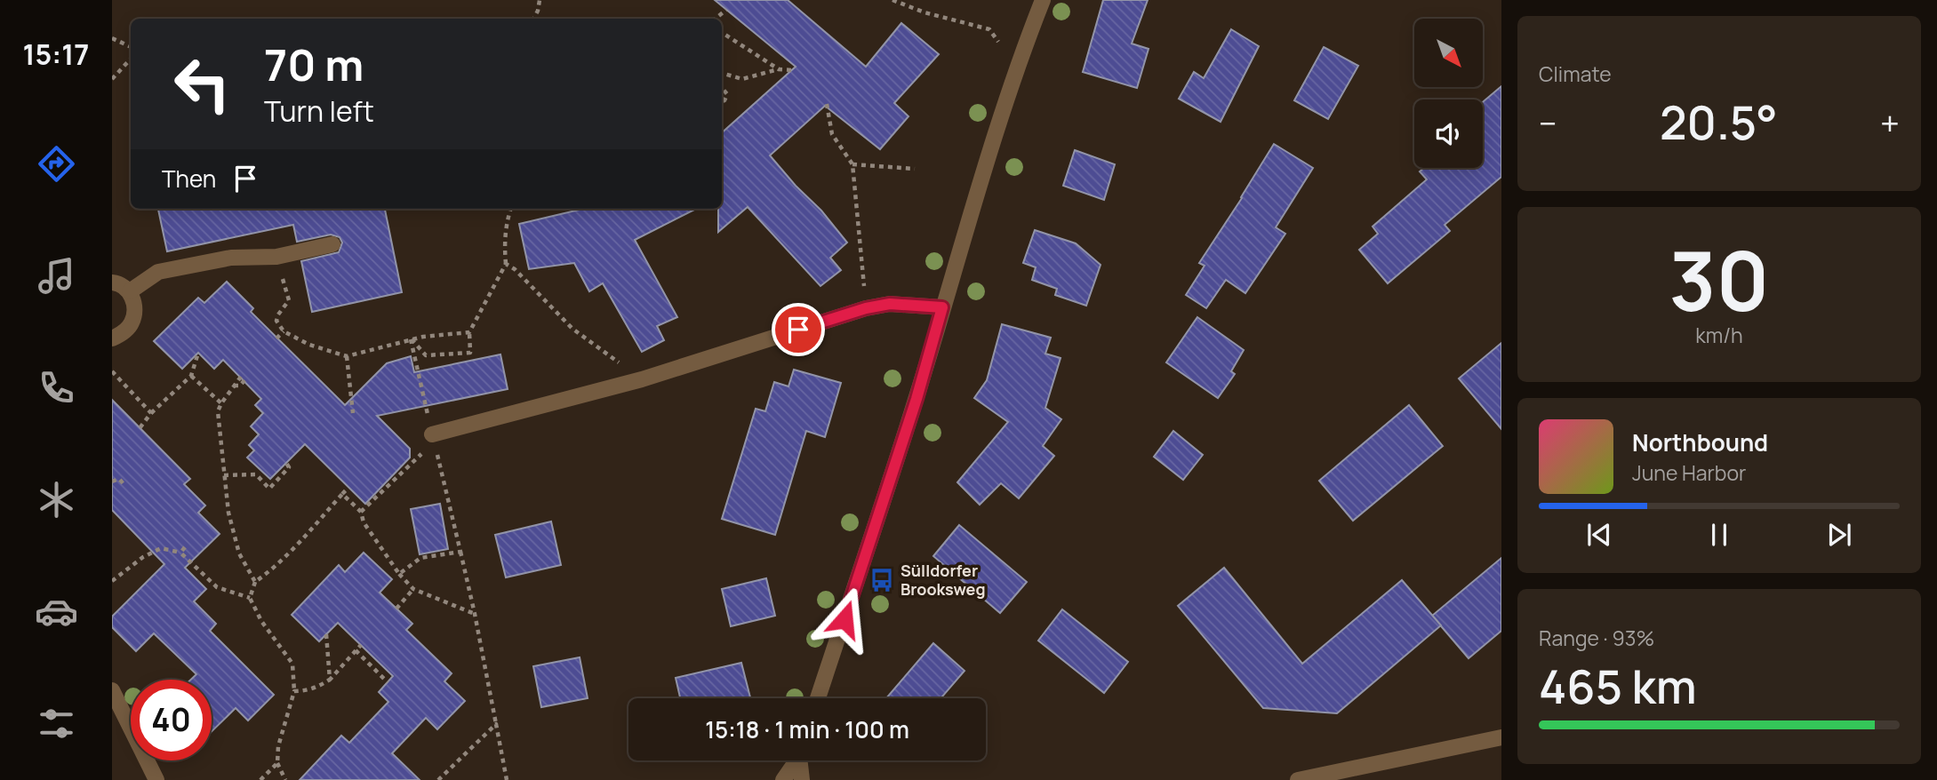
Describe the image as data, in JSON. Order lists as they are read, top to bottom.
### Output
{
  "places": {
    "bus stop": ["Sülldorfer Brooksweg"]
  },
  "north": "bottom right",
  "page": {
    "tabs": "15:17",
    "tile": [
      "Climate",
      ["30", "km/h"],
      ["Range · 93%", "465 km"]
    ],
    "turn": ["70 m", "Turn left"],
    "heat": ["−", "20.5°", "+"],
    "then": "Then",
    "song": ["Northbound", "June Harbor"],
    "limit": "40",
    "trip": "15:18 · 1 min · 100 m"
  }
}
